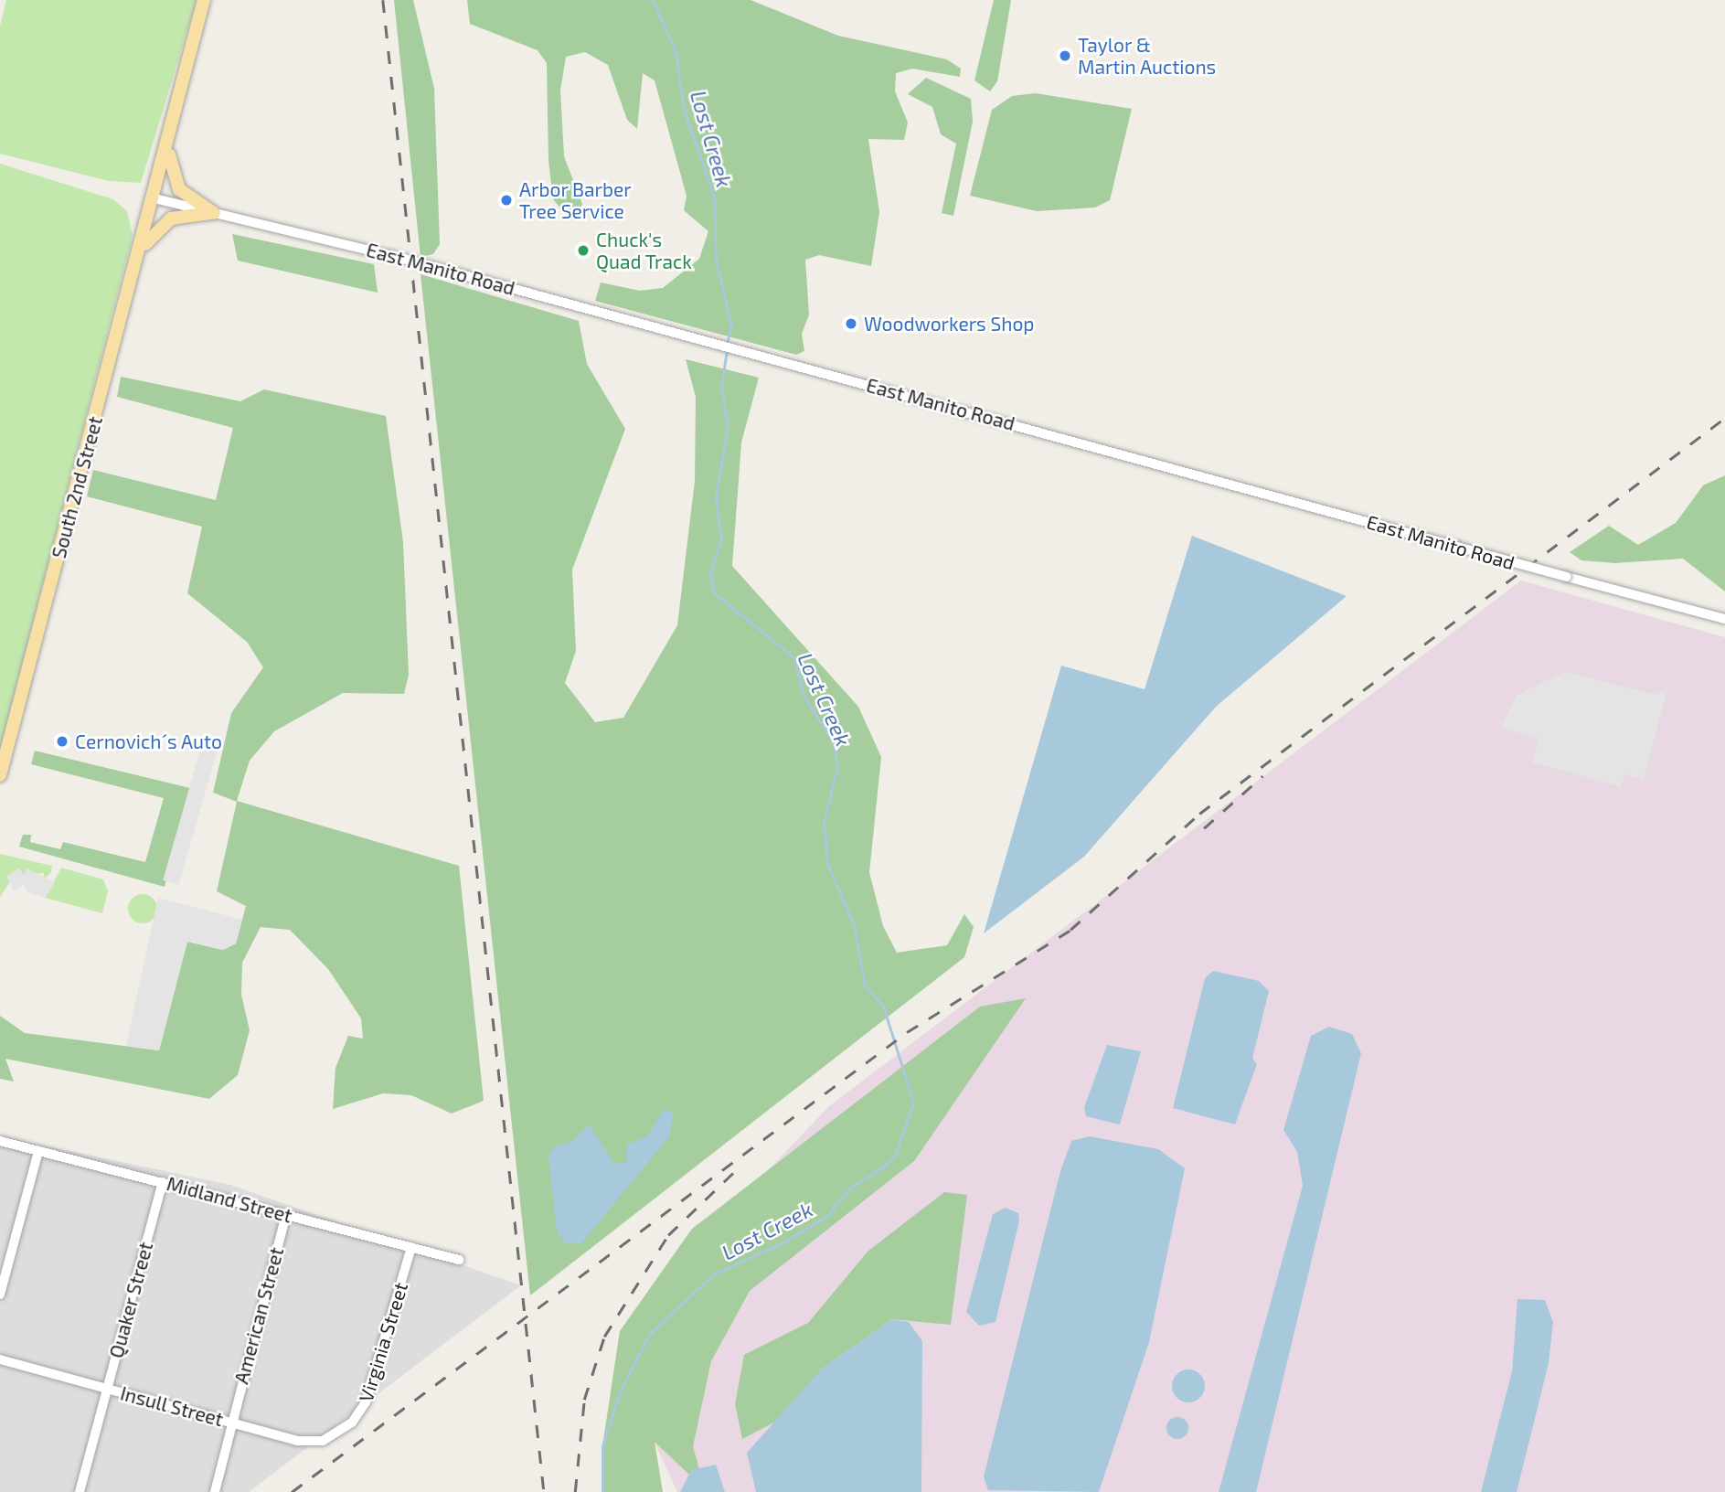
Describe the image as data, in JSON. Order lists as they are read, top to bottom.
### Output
{
  "streets": {
    "main road": ["South 2nd Street"],
    "street": [
      "East Manito Road",
      "Midland Street",
      "Quaker Street",
      "American Street",
      "Virginia Street",
      "Insull Street"
    ]
  },
  "crossings": [
    ["East Manito Road", "South 2nd Street"],
    ["Midland Street", "Quaker Street"],
    ["Midland Street", "American Street"],
    ["Midland Street", "Virginia Street"],
    ["Quaker Street", "Insull Street"],
    ["American Street", "Insull Street"],
    ["Virginia Street", "Insull Street"]
  ],
  "water": ["Lost Creek"],
  "places": [
    "Taylor & Martin Auctions",
    "Arbor Barber Tree Service",
    "Chuck's Quad Track",
    "Woodworkers Shop",
    "Cernovich´s Auto"
  ]
}
